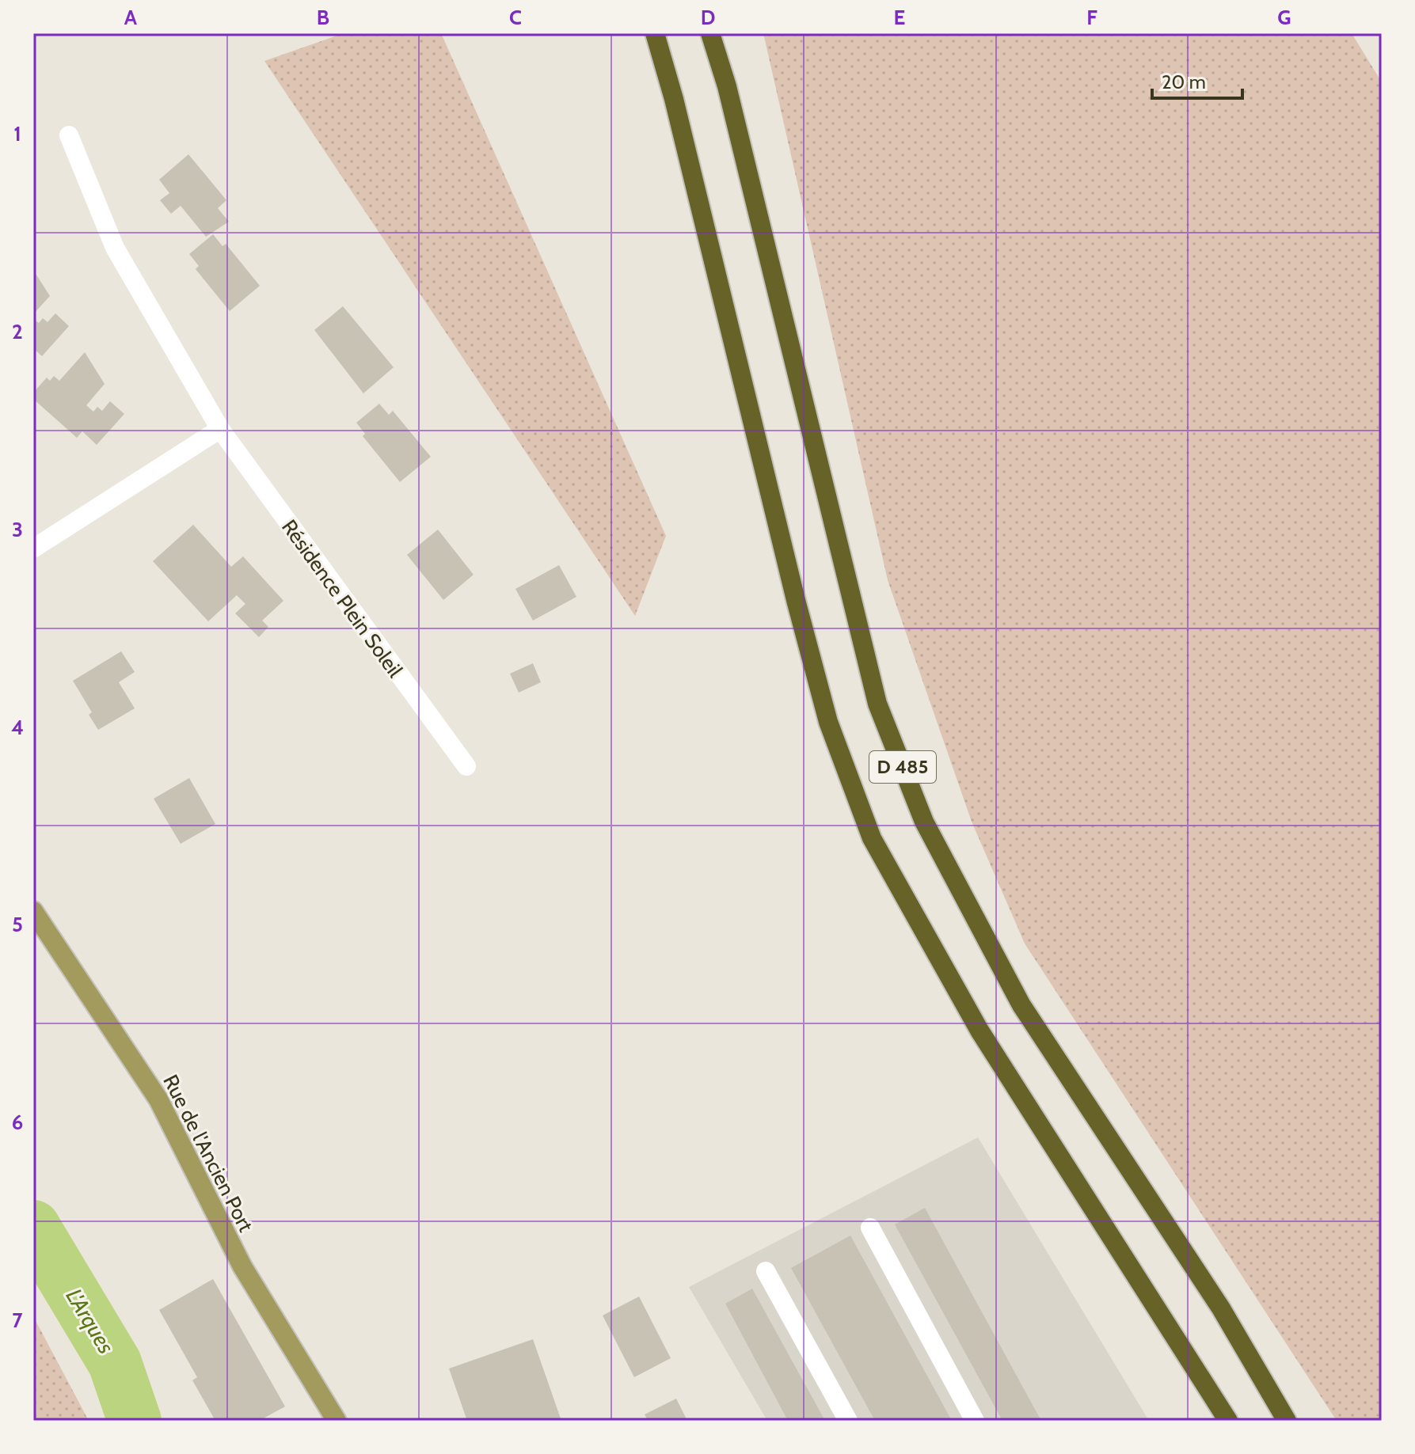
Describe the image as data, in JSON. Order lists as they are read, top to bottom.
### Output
{
  "streets": {
    "highway": ["D 485"],
    "main road": ["Rue de l'Ancien Port"],
    "street": ["Résidence Plein Soleil"]
  },
  "water": ["L'Arques"],
  "scale_bar": "20 m",
  "grid": {
    "columns": [
      "A",
      "B",
      "C",
      "D",
      "E",
      "F",
      "G"
    ],
    "rows": [
      "1",
      "2",
      "3",
      "4",
      "5",
      "6",
      "7"
    ]
  }
}
